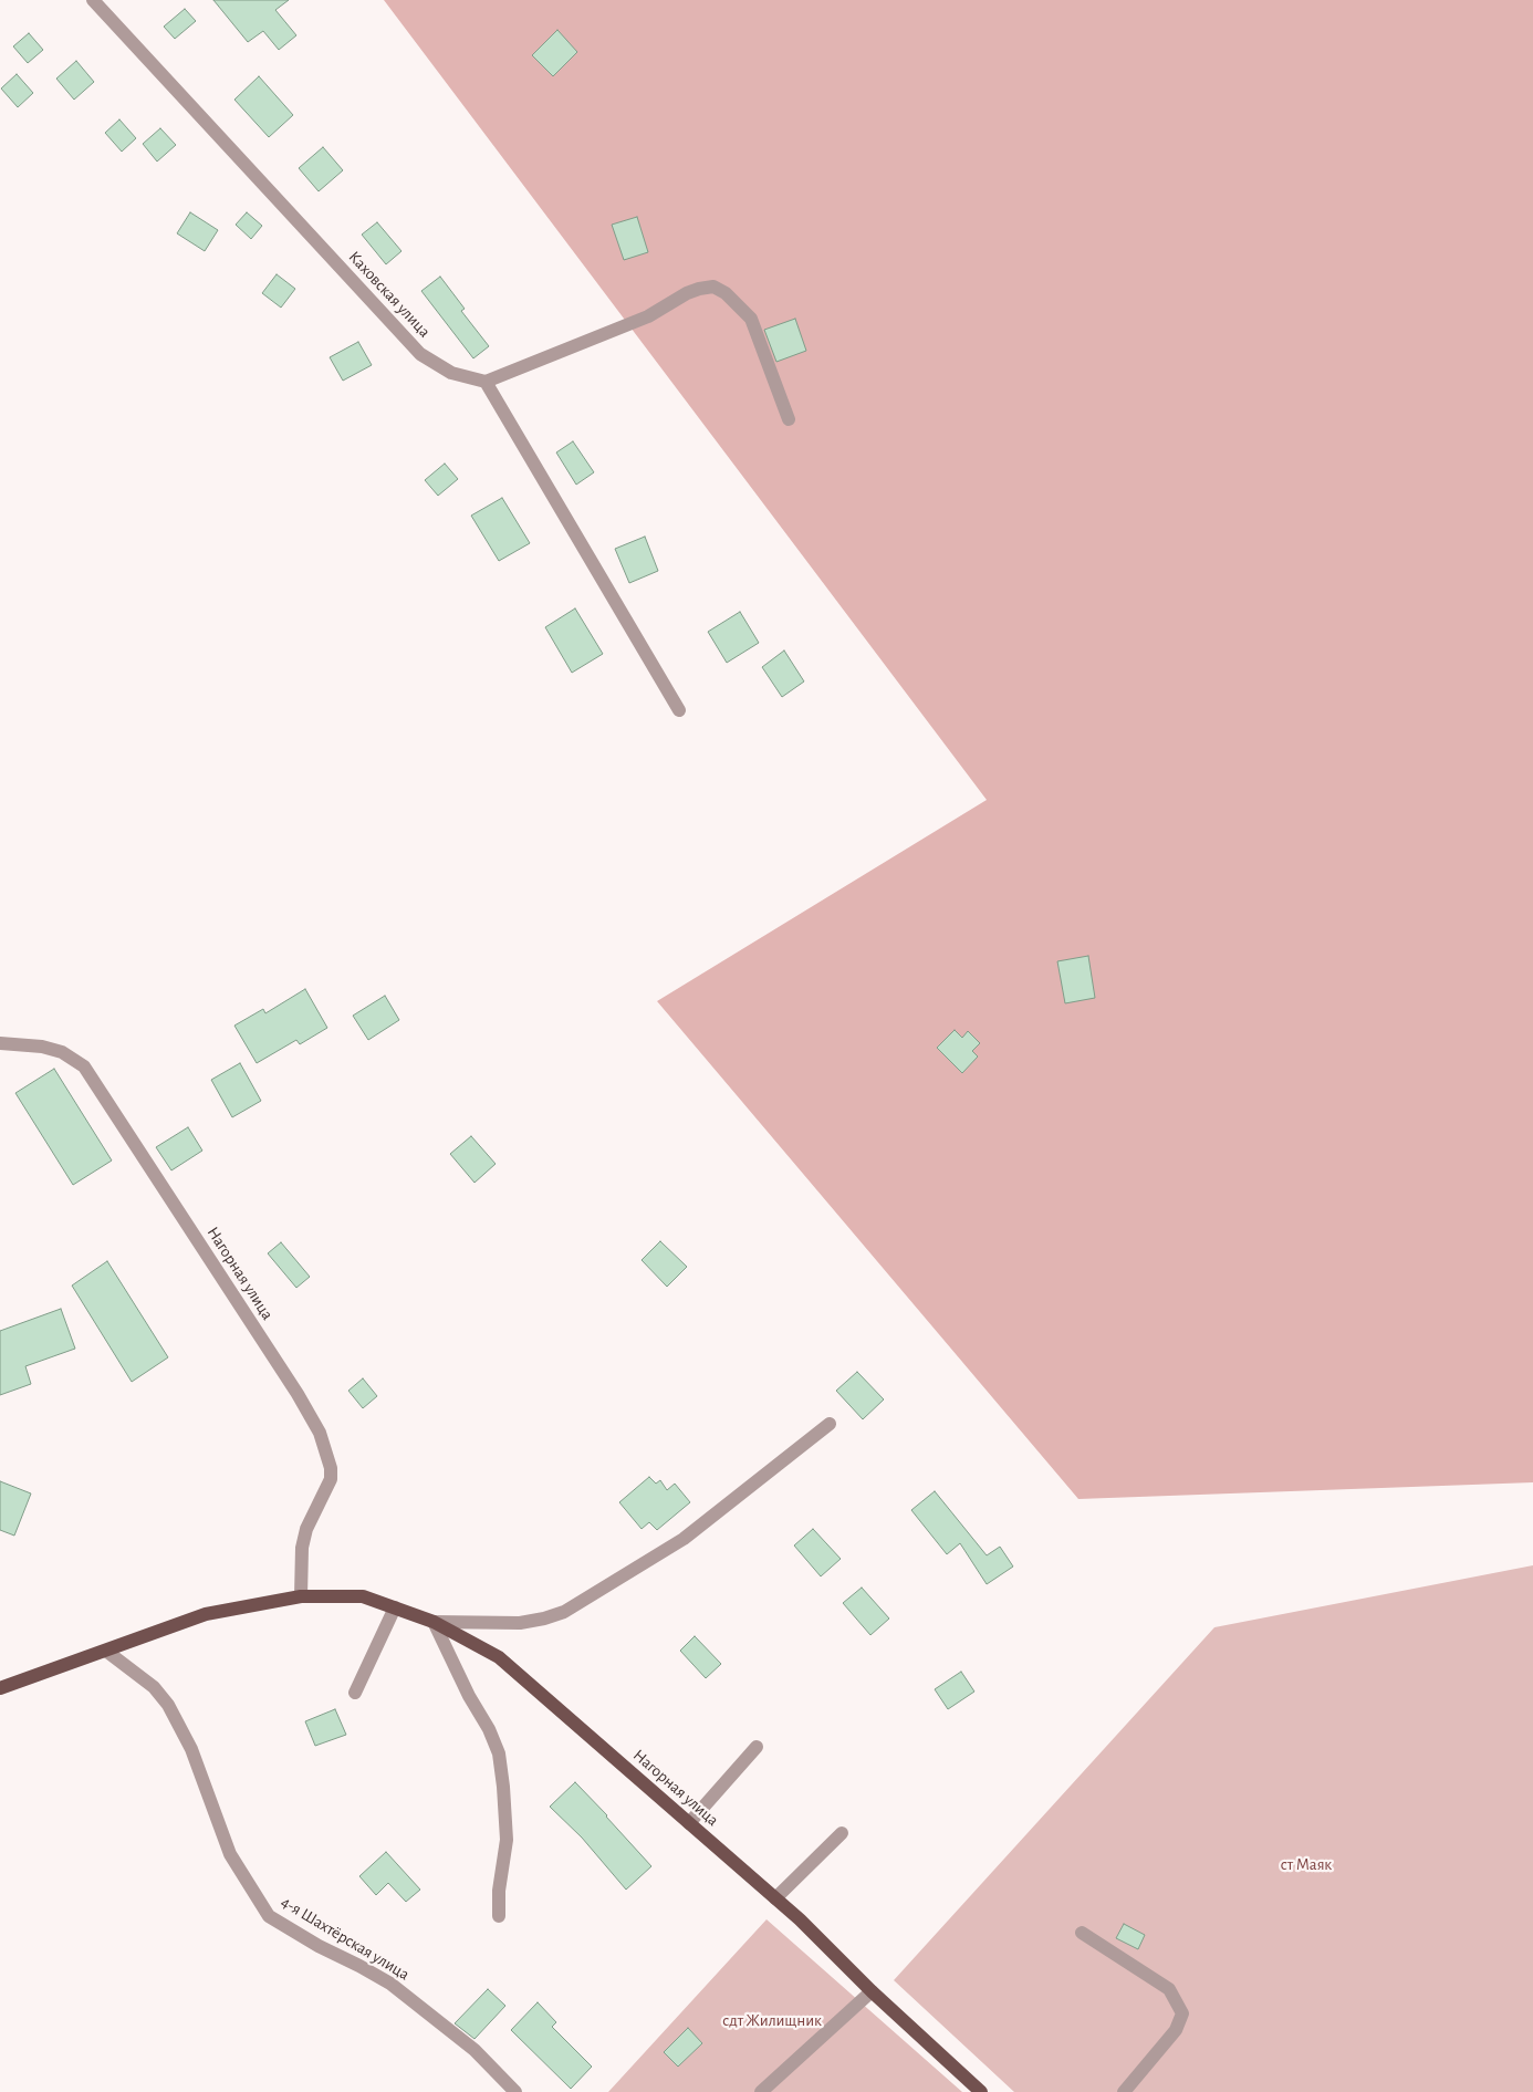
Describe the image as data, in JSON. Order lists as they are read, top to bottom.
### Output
{
  "streets": {
    "main road": ["Нагорная улица"],
    "street": ["Каховская улица", "4-я Шахтёрская улица"]
  },
  "crossings": [
    ["Нагорная улица", "4-я Шахтёрская улица"]
  ],
  "parks": ["ст Маяк", "сдт Жилищник"]
}
